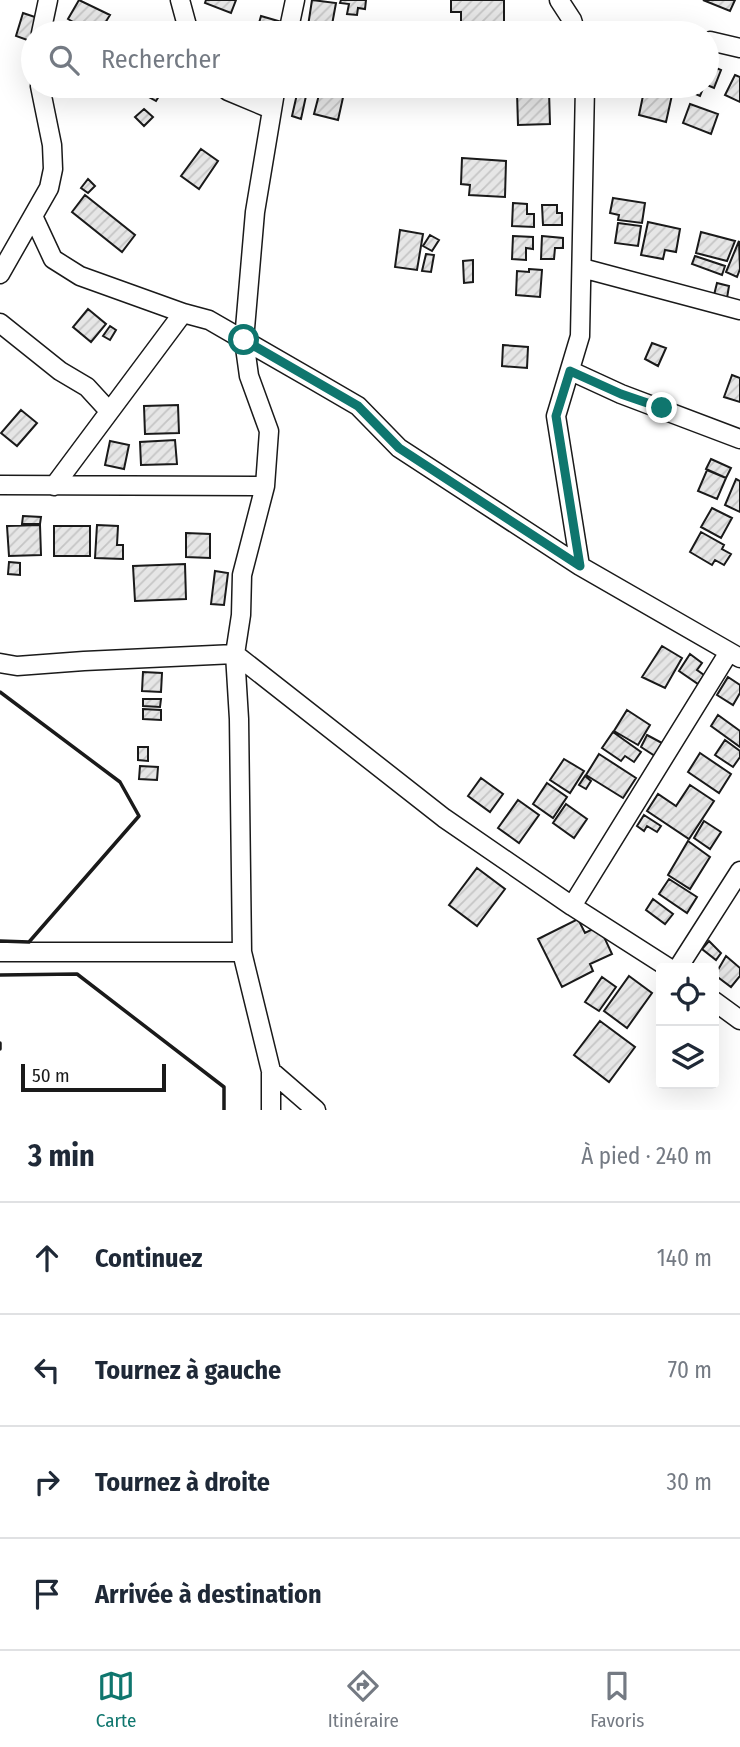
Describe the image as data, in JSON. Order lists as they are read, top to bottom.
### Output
{
  "scale_bar": "50 m",
  "page": {
    "search": "Rechercher",
    "scale": "50 m",
    "heading": ["3 min", "À pied · 240 m"],
    "list": [
      ["Continuez", "140 m"],
      ["Tournez à gauche", "70 m"],
      ["Tournez à droite", "30 m"],
      "Arrivée à destination"
    ],
    "nav": ["Carte", "Itinéraire", "Favoris"]
  }
}
